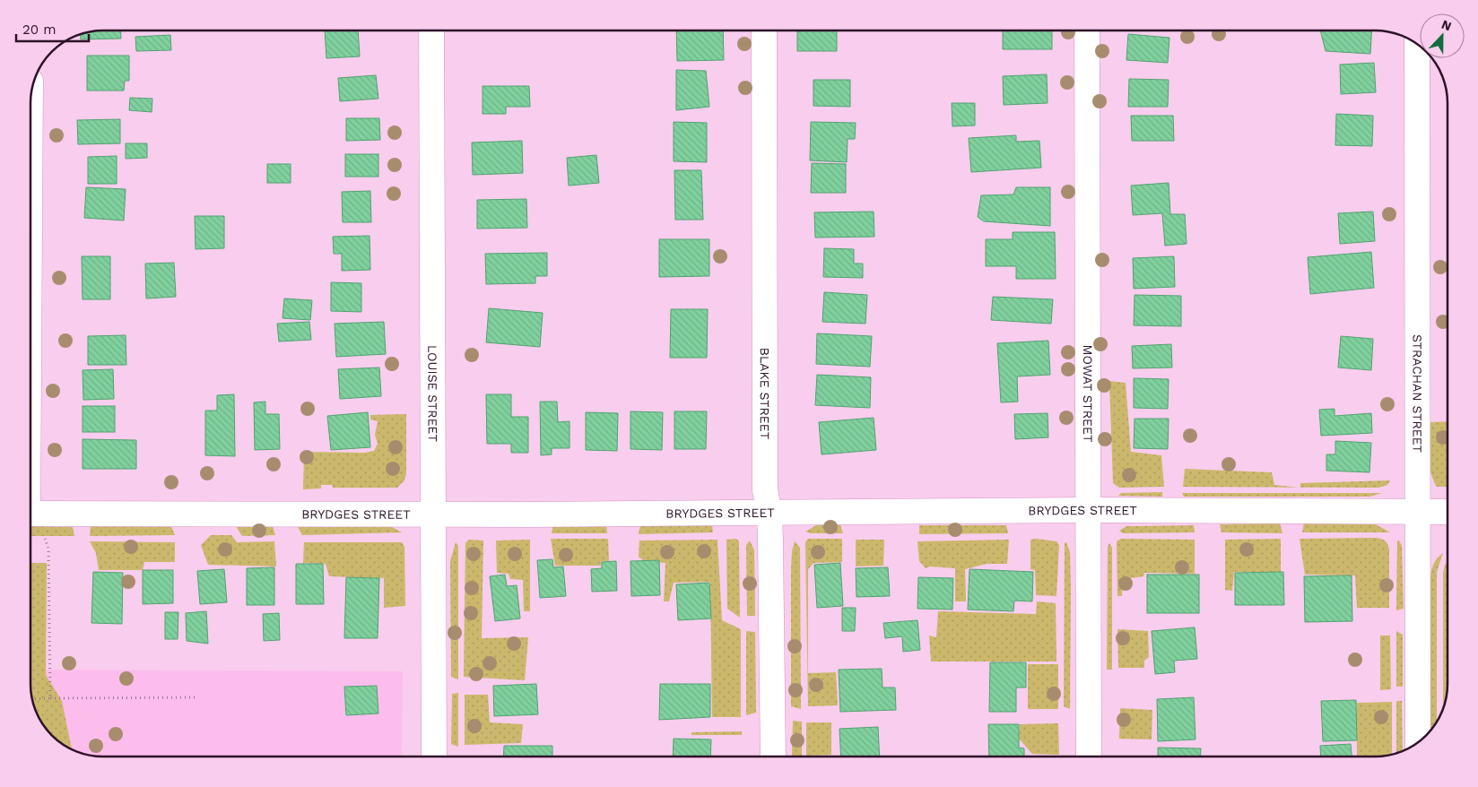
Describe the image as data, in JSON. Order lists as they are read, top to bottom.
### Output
{
  "streets": {
    "street": [
      "LOUISE STREET",
      "BLAKE STREET",
      "MOWAT STREET",
      "STRACHAN STREET",
      "BRYDGES STREET"
    ]
  },
  "crossings": [
    ["LOUISE STREET", "BRYDGES STREET"],
    ["BLAKE STREET", "BRYDGES STREET"],
    ["MOWAT STREET", "BRYDGES STREET"],
    ["STRACHAN STREET", "BRYDGES STREET"]
  ],
  "scale_bar": "20 m",
  "north": "top"
}
